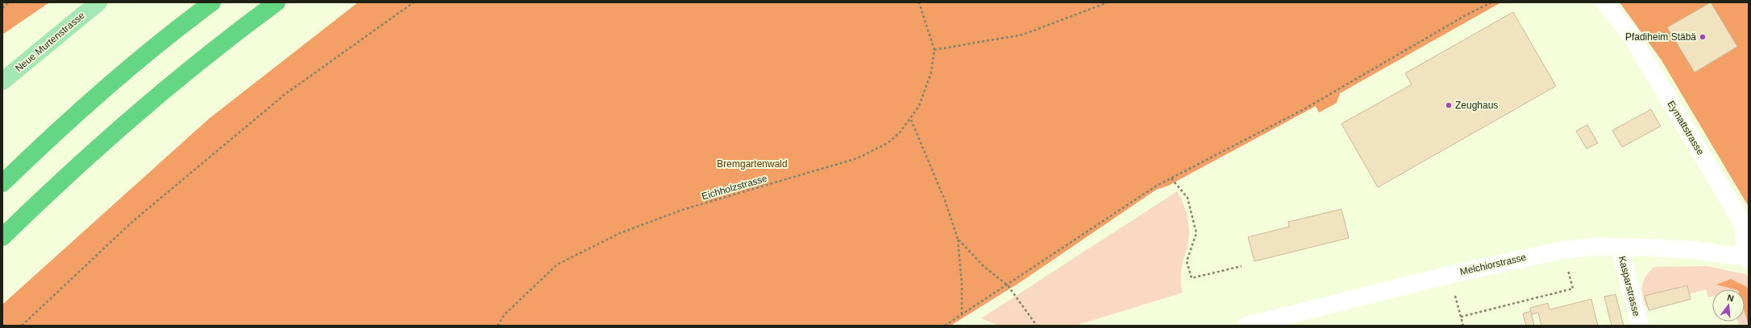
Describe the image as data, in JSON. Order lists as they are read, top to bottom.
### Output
{
  "streets": {
    "main road": ["Neue Murtenstrasse"],
    "street": ["Eymattstrasse", "Melchiorstrasse", "Kasparstrasse"],
    "path": ["Eichholzstrasse"]
  },
  "crossings": [
    ["Eymattstrasse", "Melchiorstrasse"],
    ["Melchiorstrasse", "Kasparstrasse"]
  ],
  "parks": ["Bremgartenwald"],
  "places": ["Pfadiheim Stäbä", "Zeughaus"],
  "north": "top"
}
